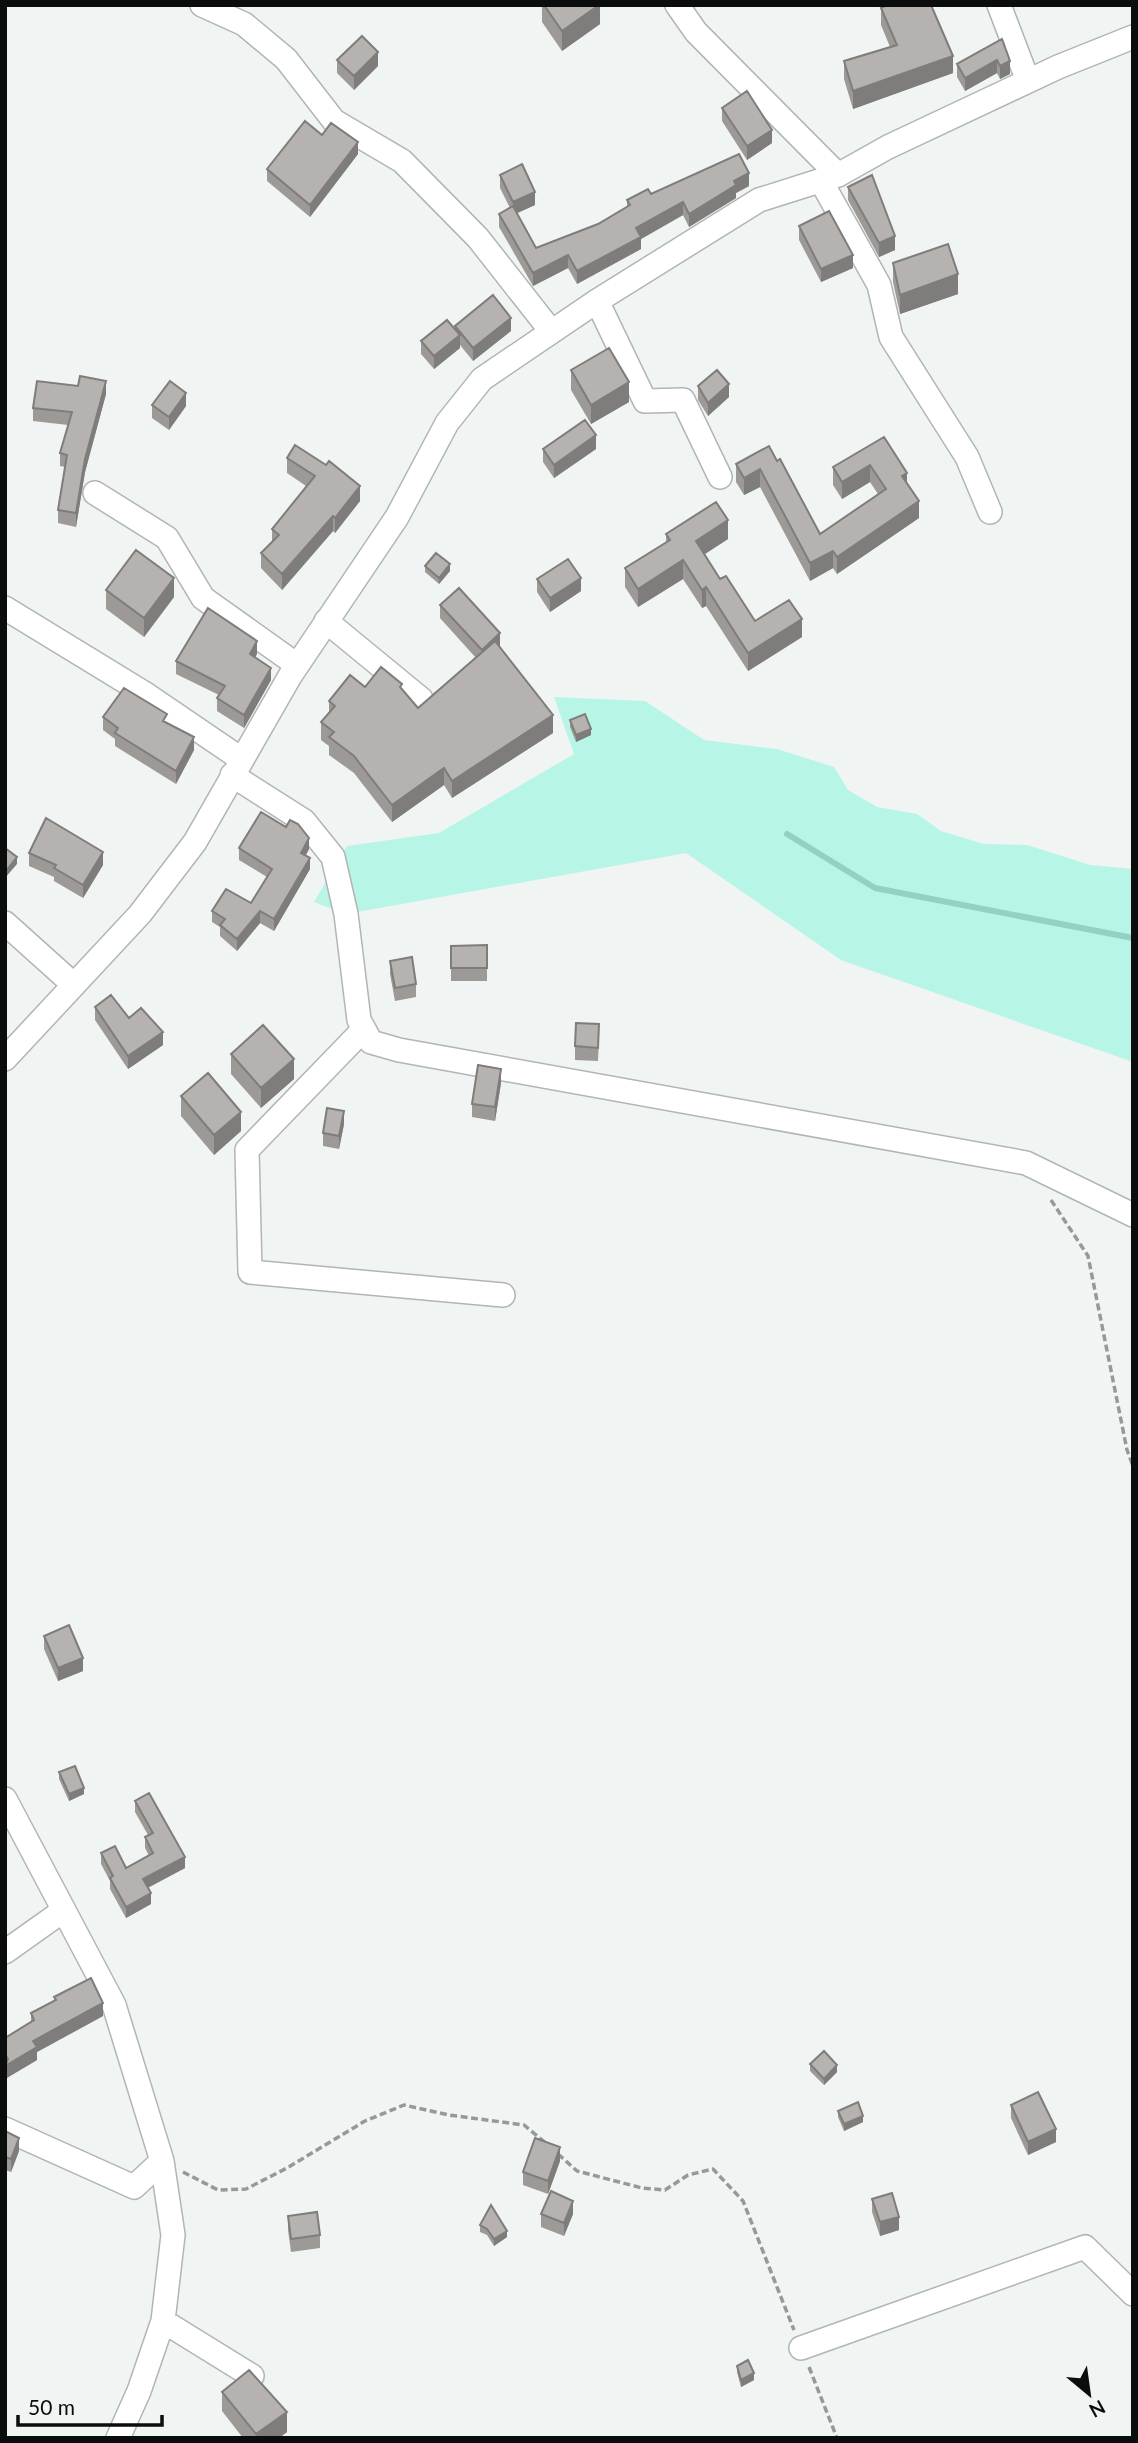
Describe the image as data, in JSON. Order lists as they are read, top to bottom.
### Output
{
  "scale_bar": "50 m",
  "north": "bottom right"
}
